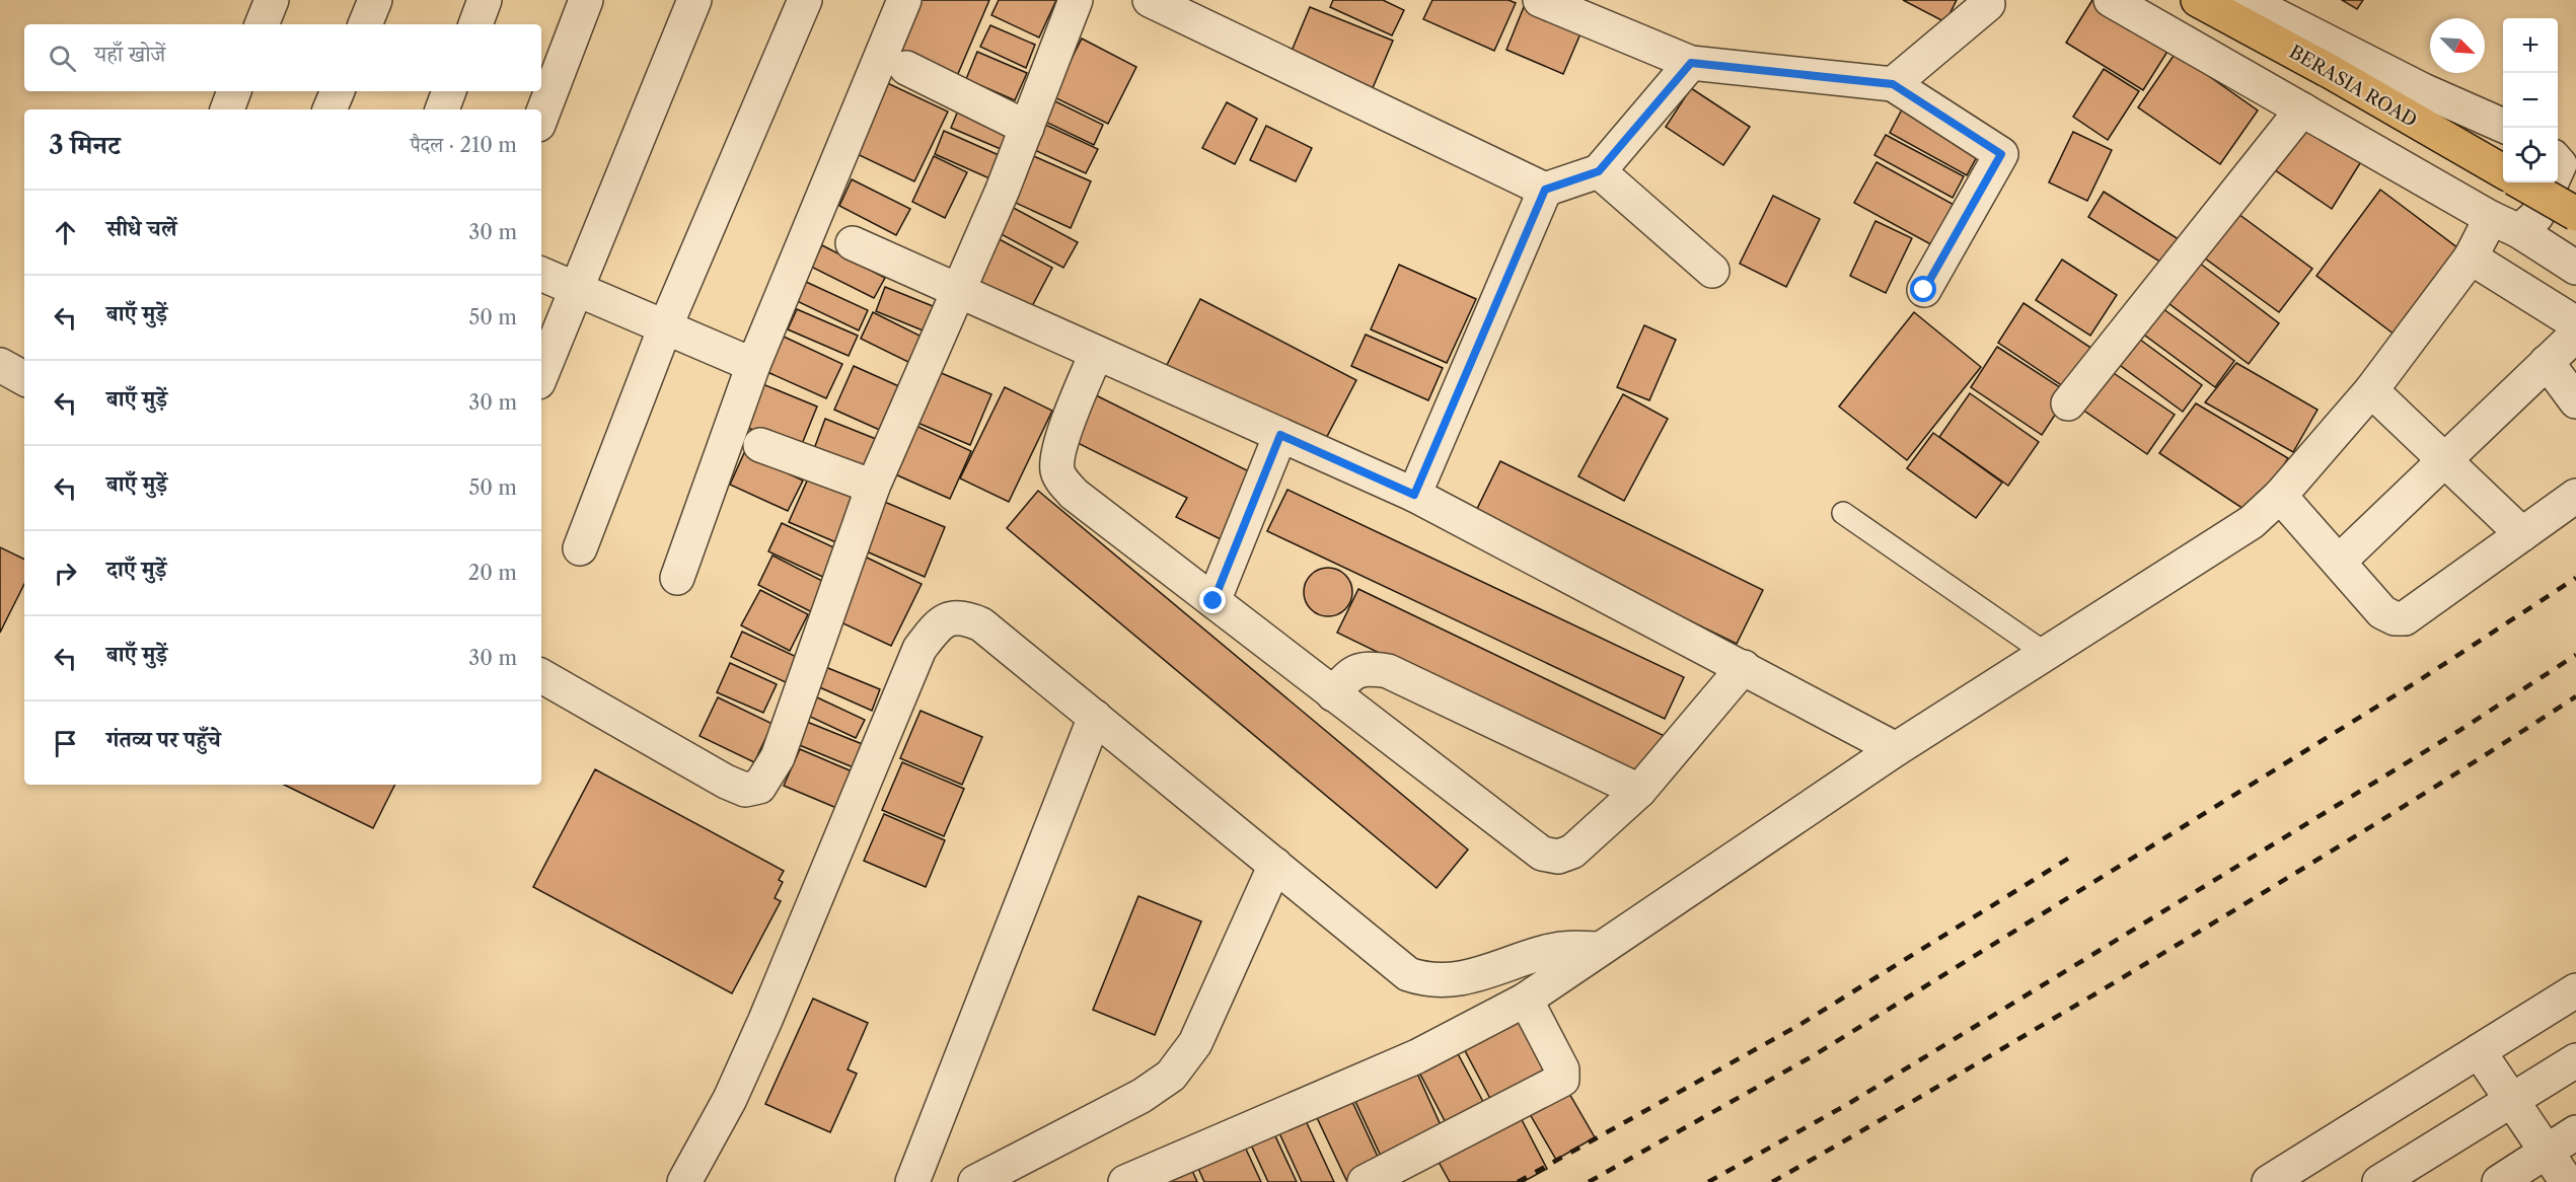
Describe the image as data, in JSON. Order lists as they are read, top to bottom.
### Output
{
  "streets": {
    "main road": ["BERASIA ROAD"]
  },
  "north": "bottom right",
  "page": {
    "map_buttons": ["+", "−"],
    "search": "यहाँ खोजें",
    "heading": ["3 मिनट", "पैदल · 210 m"],
    "list": [
      ["सीधे चलें", "30 m"],
      ["बाएँ मुड़ें", "50 m"],
      ["बाएँ मुड़ें", "30 m"],
      ["बाएँ मुड़ें", "50 m"],
      ["दाएँ मुड़ें", "20 m"],
      ["बाएँ मुड़ें", "30 m"],
      "गंतव्य पर पहुँचे"
    ]
  }
}
